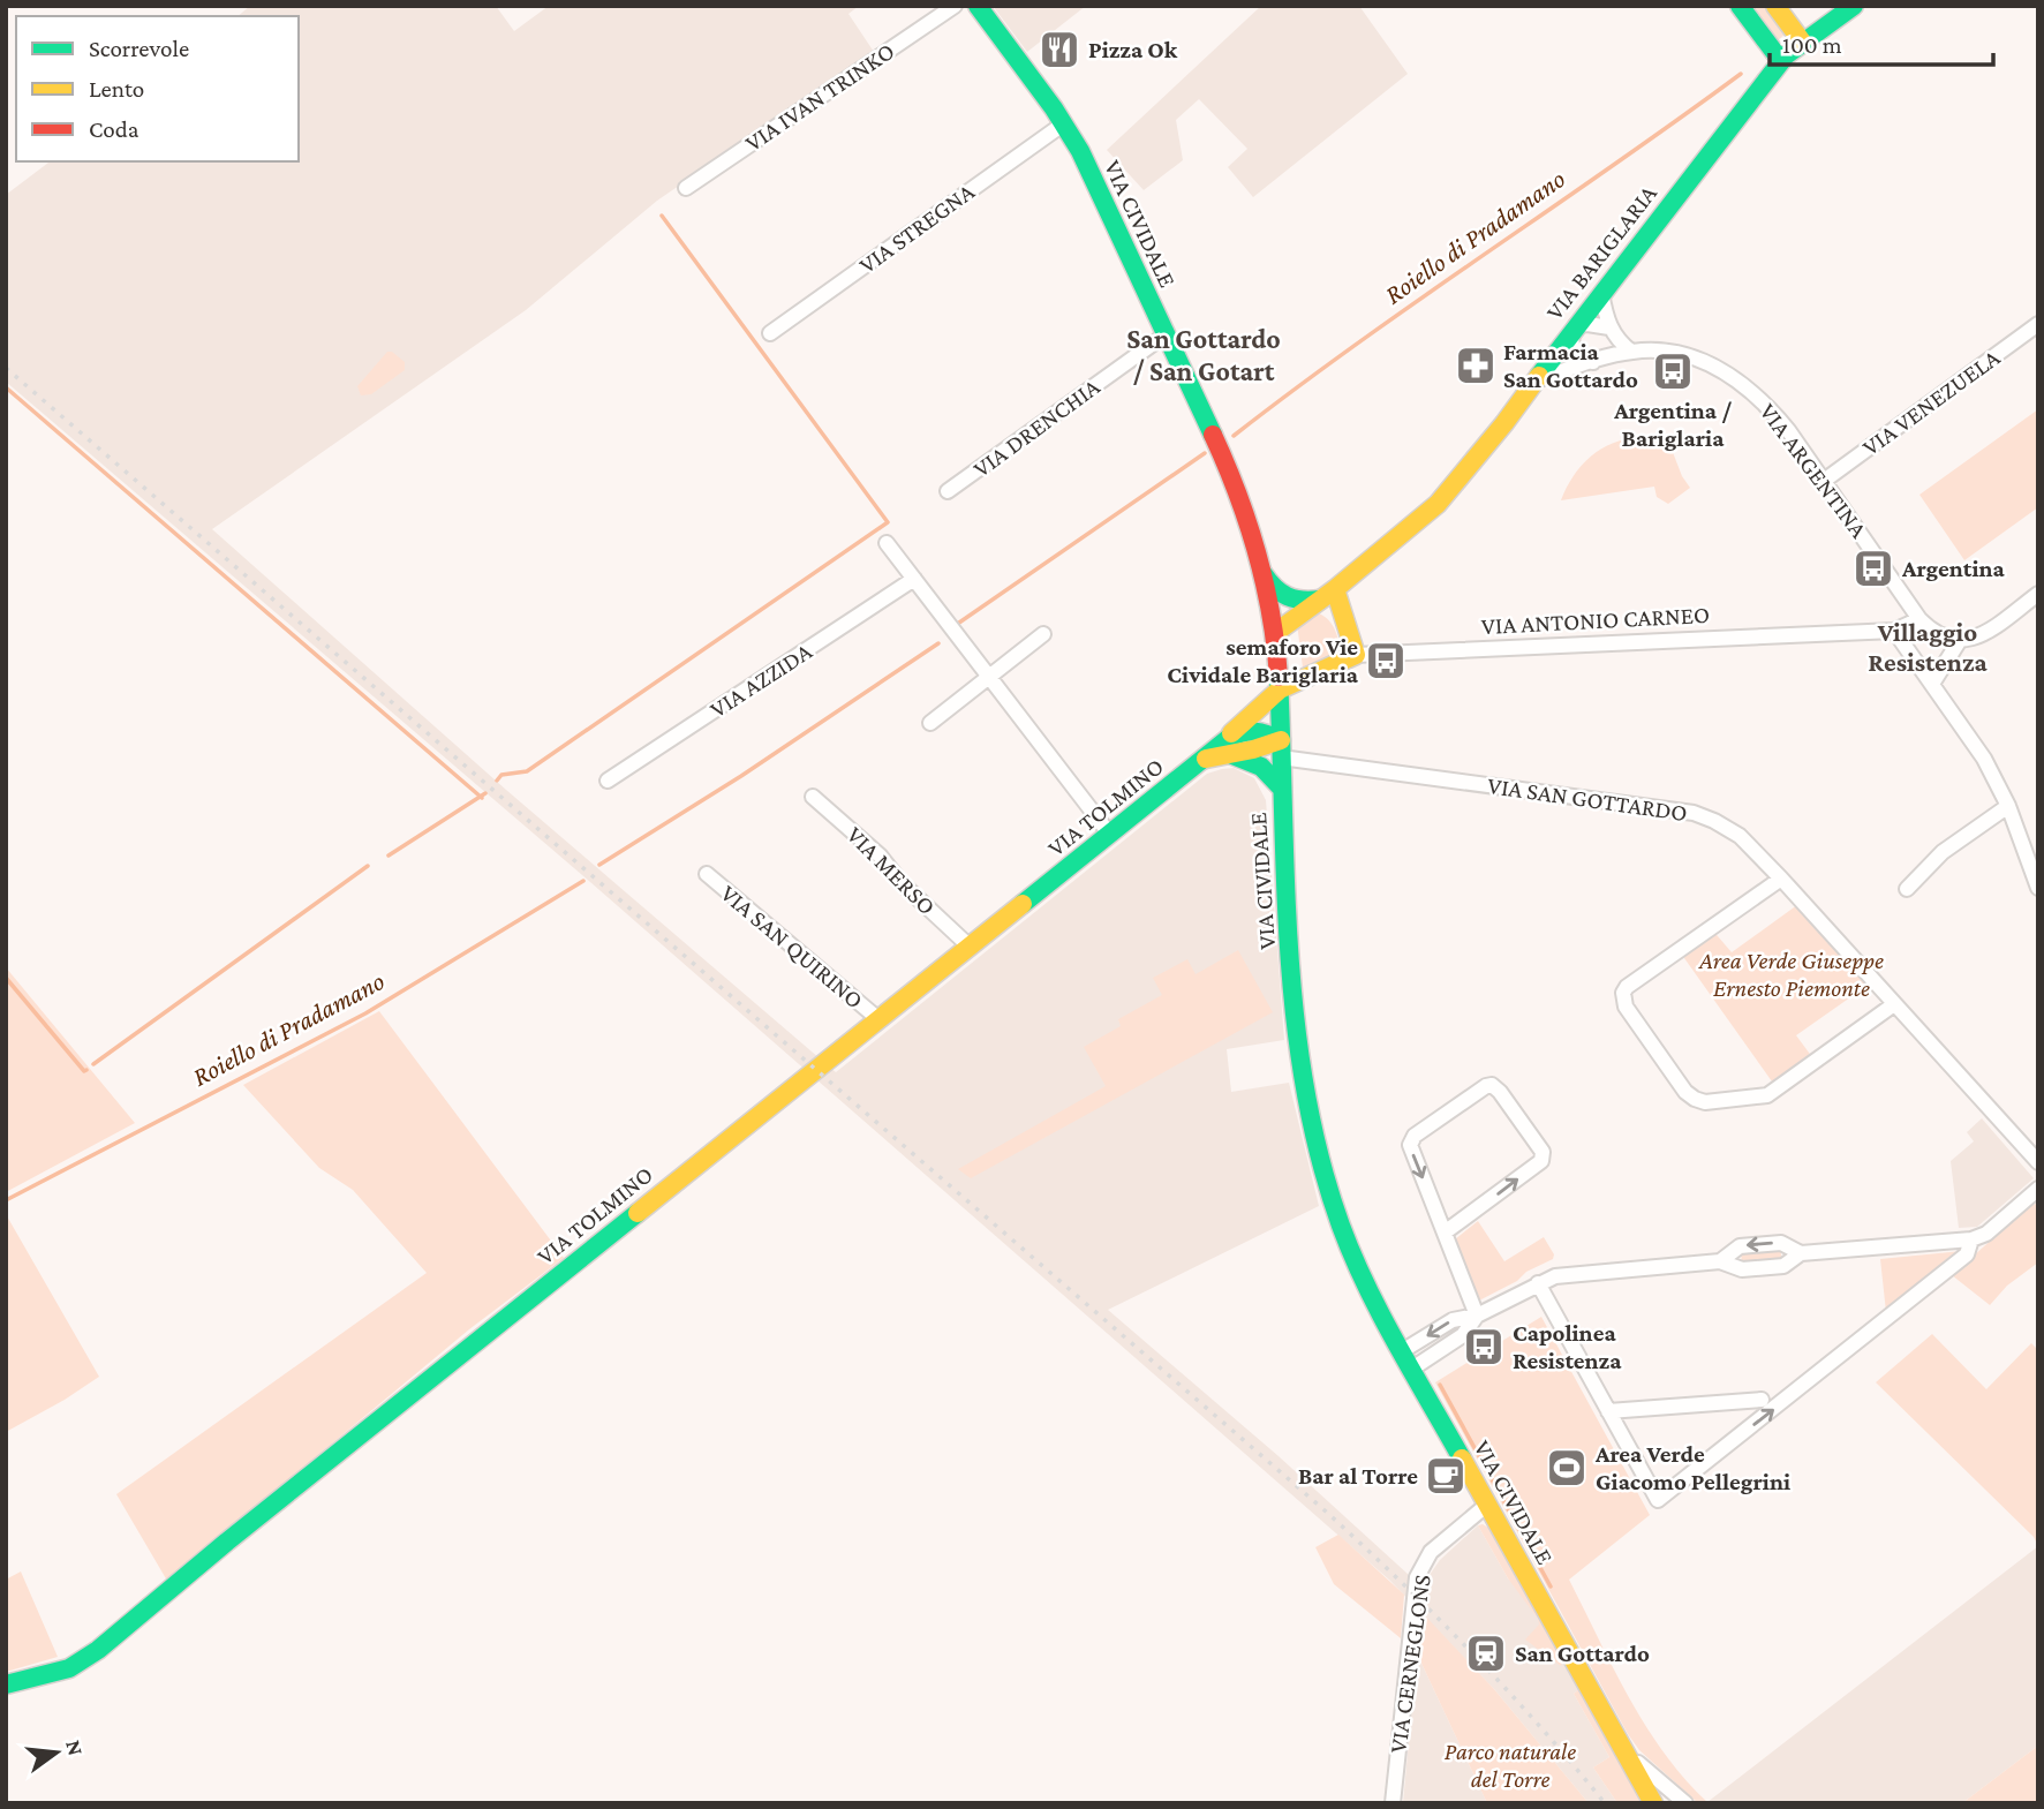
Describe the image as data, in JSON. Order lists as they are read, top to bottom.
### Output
{
  "streets": {
    "street": [
      "VIA IVAN TRINKO",
      "VIA CIVIDALE",
      "VIA STREGNA",
      "VIA BARIGLARIA",
      "VIA VENEZUELA",
      "VIA DRENCHIA",
      "VIA ARGENTINA",
      "VIA ANTONIO CARNEO",
      "VIA AZZIDA",
      "VIA SAN GOTTARDO",
      "VIA TOLMINO",
      "VIA MERSO",
      "VIA SAN QUIRINO",
      "VIA CERNEGLONS"
    ]
  },
  "crossings": [
    ["VIA CIVIDALE", "VIA STREGNA"],
    ["VIA CIVIDALE", "VIA BARIGLARIA"],
    ["VIA CIVIDALE", "VIA DRENCHIA"],
    ["VIA CIVIDALE", "VIA ANTONIO CARNEO"],
    ["VIA CIVIDALE", "VIA SAN GOTTARDO"],
    ["VIA CIVIDALE", "VIA TOLMINO"],
    ["VIA CIVIDALE", "VIA CERNEGLONS"],
    ["VIA BARIGLARIA", "VIA ARGENTINA"],
    ["VIA VENEZUELA", "VIA ARGENTINA"],
    ["VIA ARGENTINA", "VIA ANTONIO CARNEO"],
    ["VIA ANTONIO CARNEO", "VIA TOLMINO"],
    ["VIA SAN GOTTARDO", "VIA TOLMINO"],
    ["VIA TOLMINO", "VIA MERSO"],
    ["VIA TOLMINO", "VIA SAN QUIRINO"]
  ],
  "districts": ["San Gottardo / San Gotart", "Villaggio Resistenza"],
  "water": ["Roiello di Pradamano"],
  "parks": ["Area Verde Giuseppe Ernesto Piemonte", "Parco naturale del Torre"],
  "places": {
    "restaurant": ["Pizza Ok"],
    "pharmacy": ["Farmacia San Gottardo"],
    "bus stop": [
      "Argentina / Bariglaria",
      "Argentina",
      "semaforo Vie Cividale Bariglaria",
      "Capolinea Resistenza"
    ],
    "sports": ["Area Verde Giacomo Pellegrini"],
    "cafe": ["Bar al Torre"],
    "station": ["San Gottardo"]
  },
  "legend": ["Scorrevole", "Lento", "Coda"],
  "scale_bar": "100 m",
  "north": "right"
}
